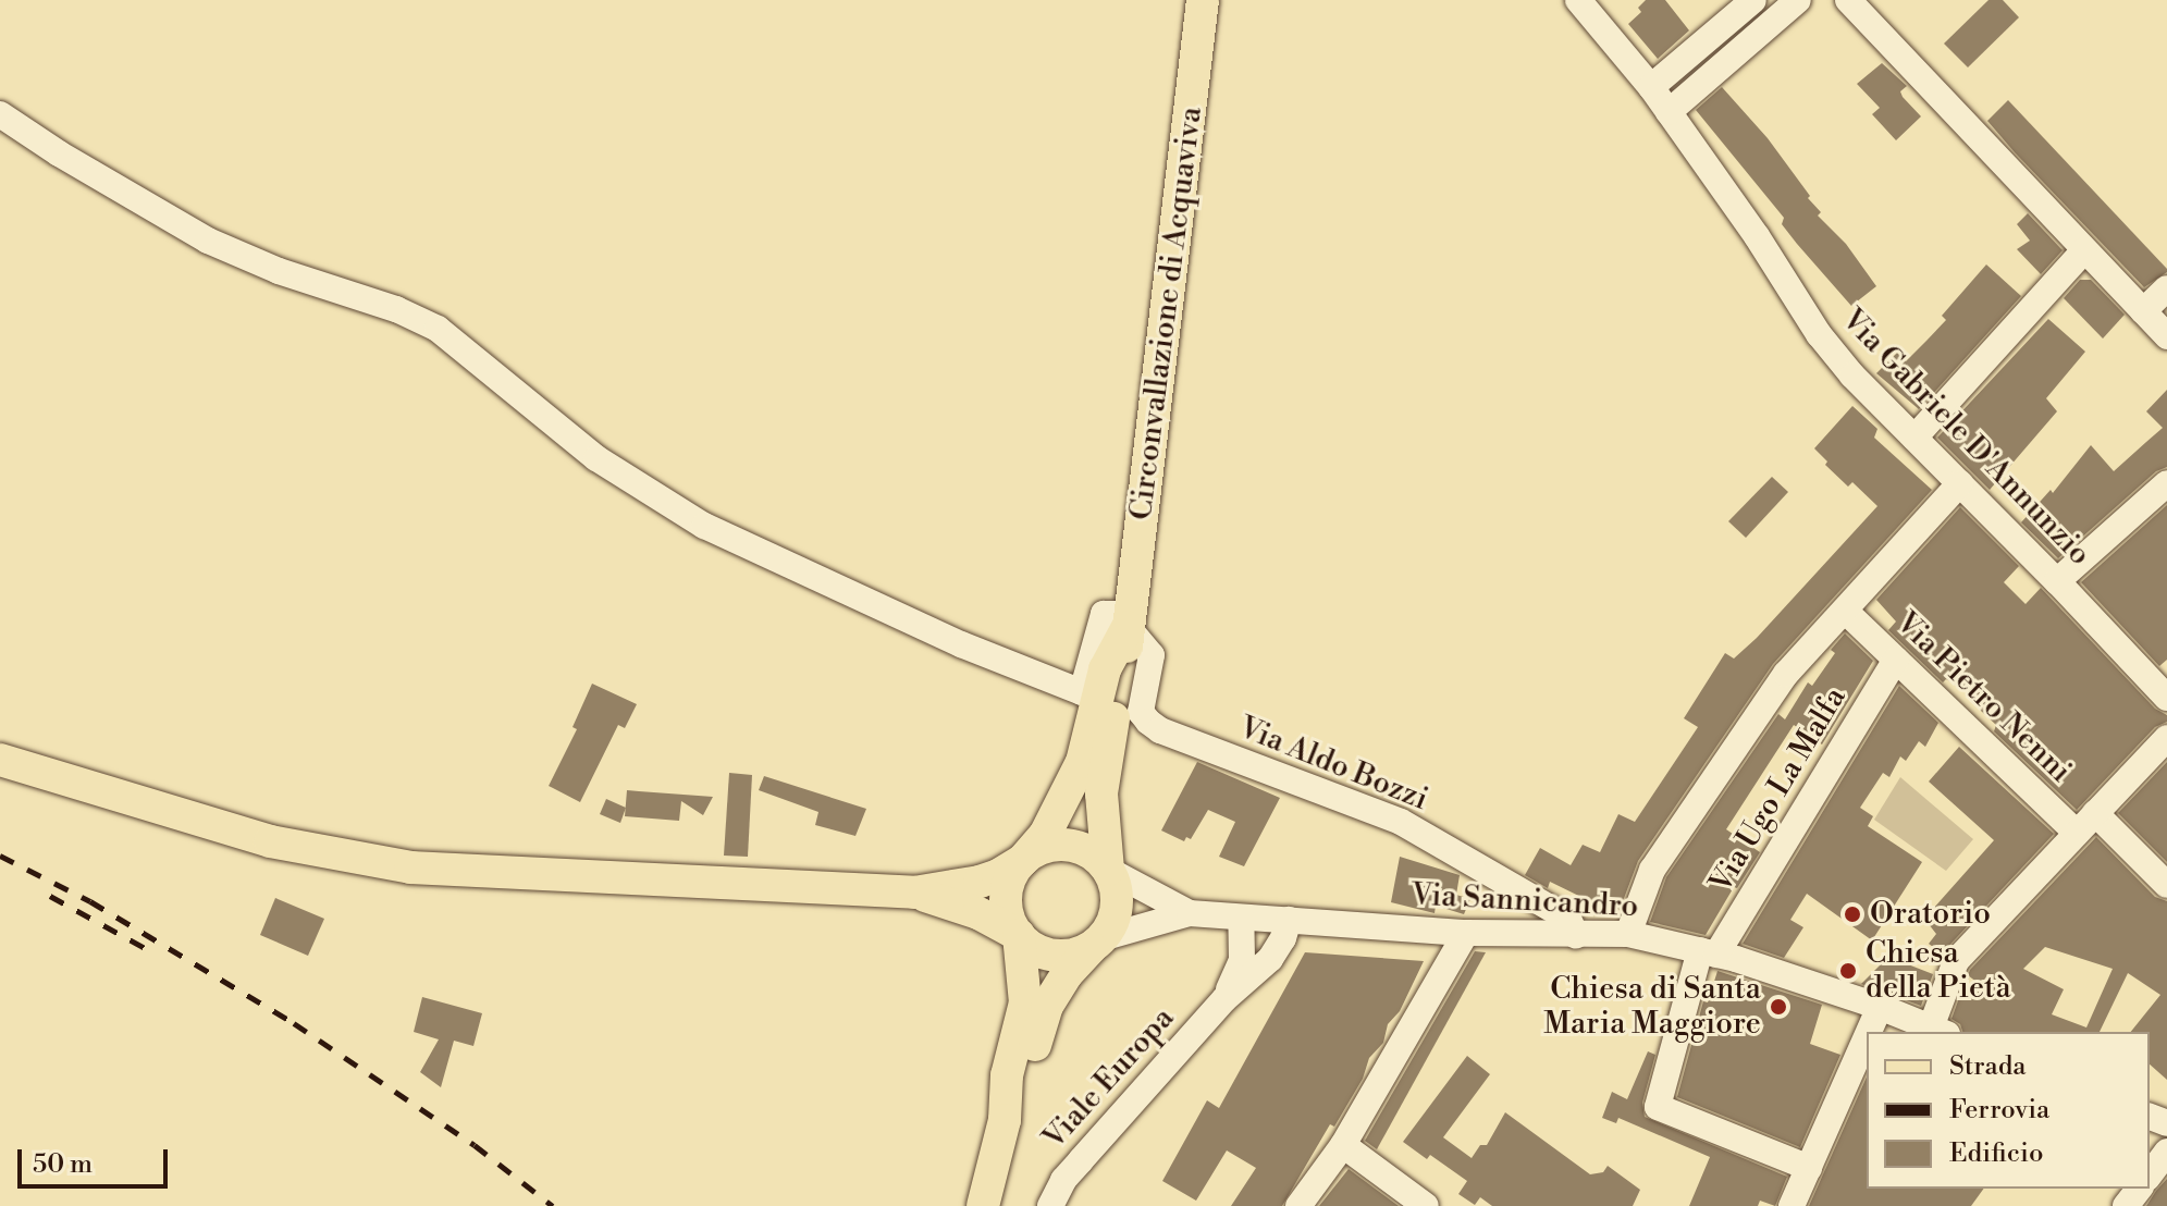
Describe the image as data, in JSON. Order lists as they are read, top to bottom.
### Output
{
  "streets": {
    "main road": ["Circonvallazione di Acquaviva"],
    "street": [
      "Via Gabriele D'Annunzio",
      "Via Pietro Nenni",
      "Via Aldo Bozzi",
      "Via Ugo La Malfa",
      "Via Sannicandro",
      "Viale Europa"
    ]
  },
  "crossings": [
    ["Circonvallazione di Acquaviva", "Via Aldo Bozzi"],
    ["Via Pietro Nenni", "Via Ugo La Malfa"],
    ["Via Aldo Bozzi", "Via Sannicandro"],
    ["Via Ugo La Malfa", "Via Sannicandro"],
    ["Via Sannicandro", "Viale Europa"]
  ],
  "places": ["Oratorio", "Chiesa della Pietà", "Chiesa di Santa Maria Maggiore"],
  "legend": ["Strada", "Ferrovia", "Edificio"],
  "scale_bar": "50 m"
}
